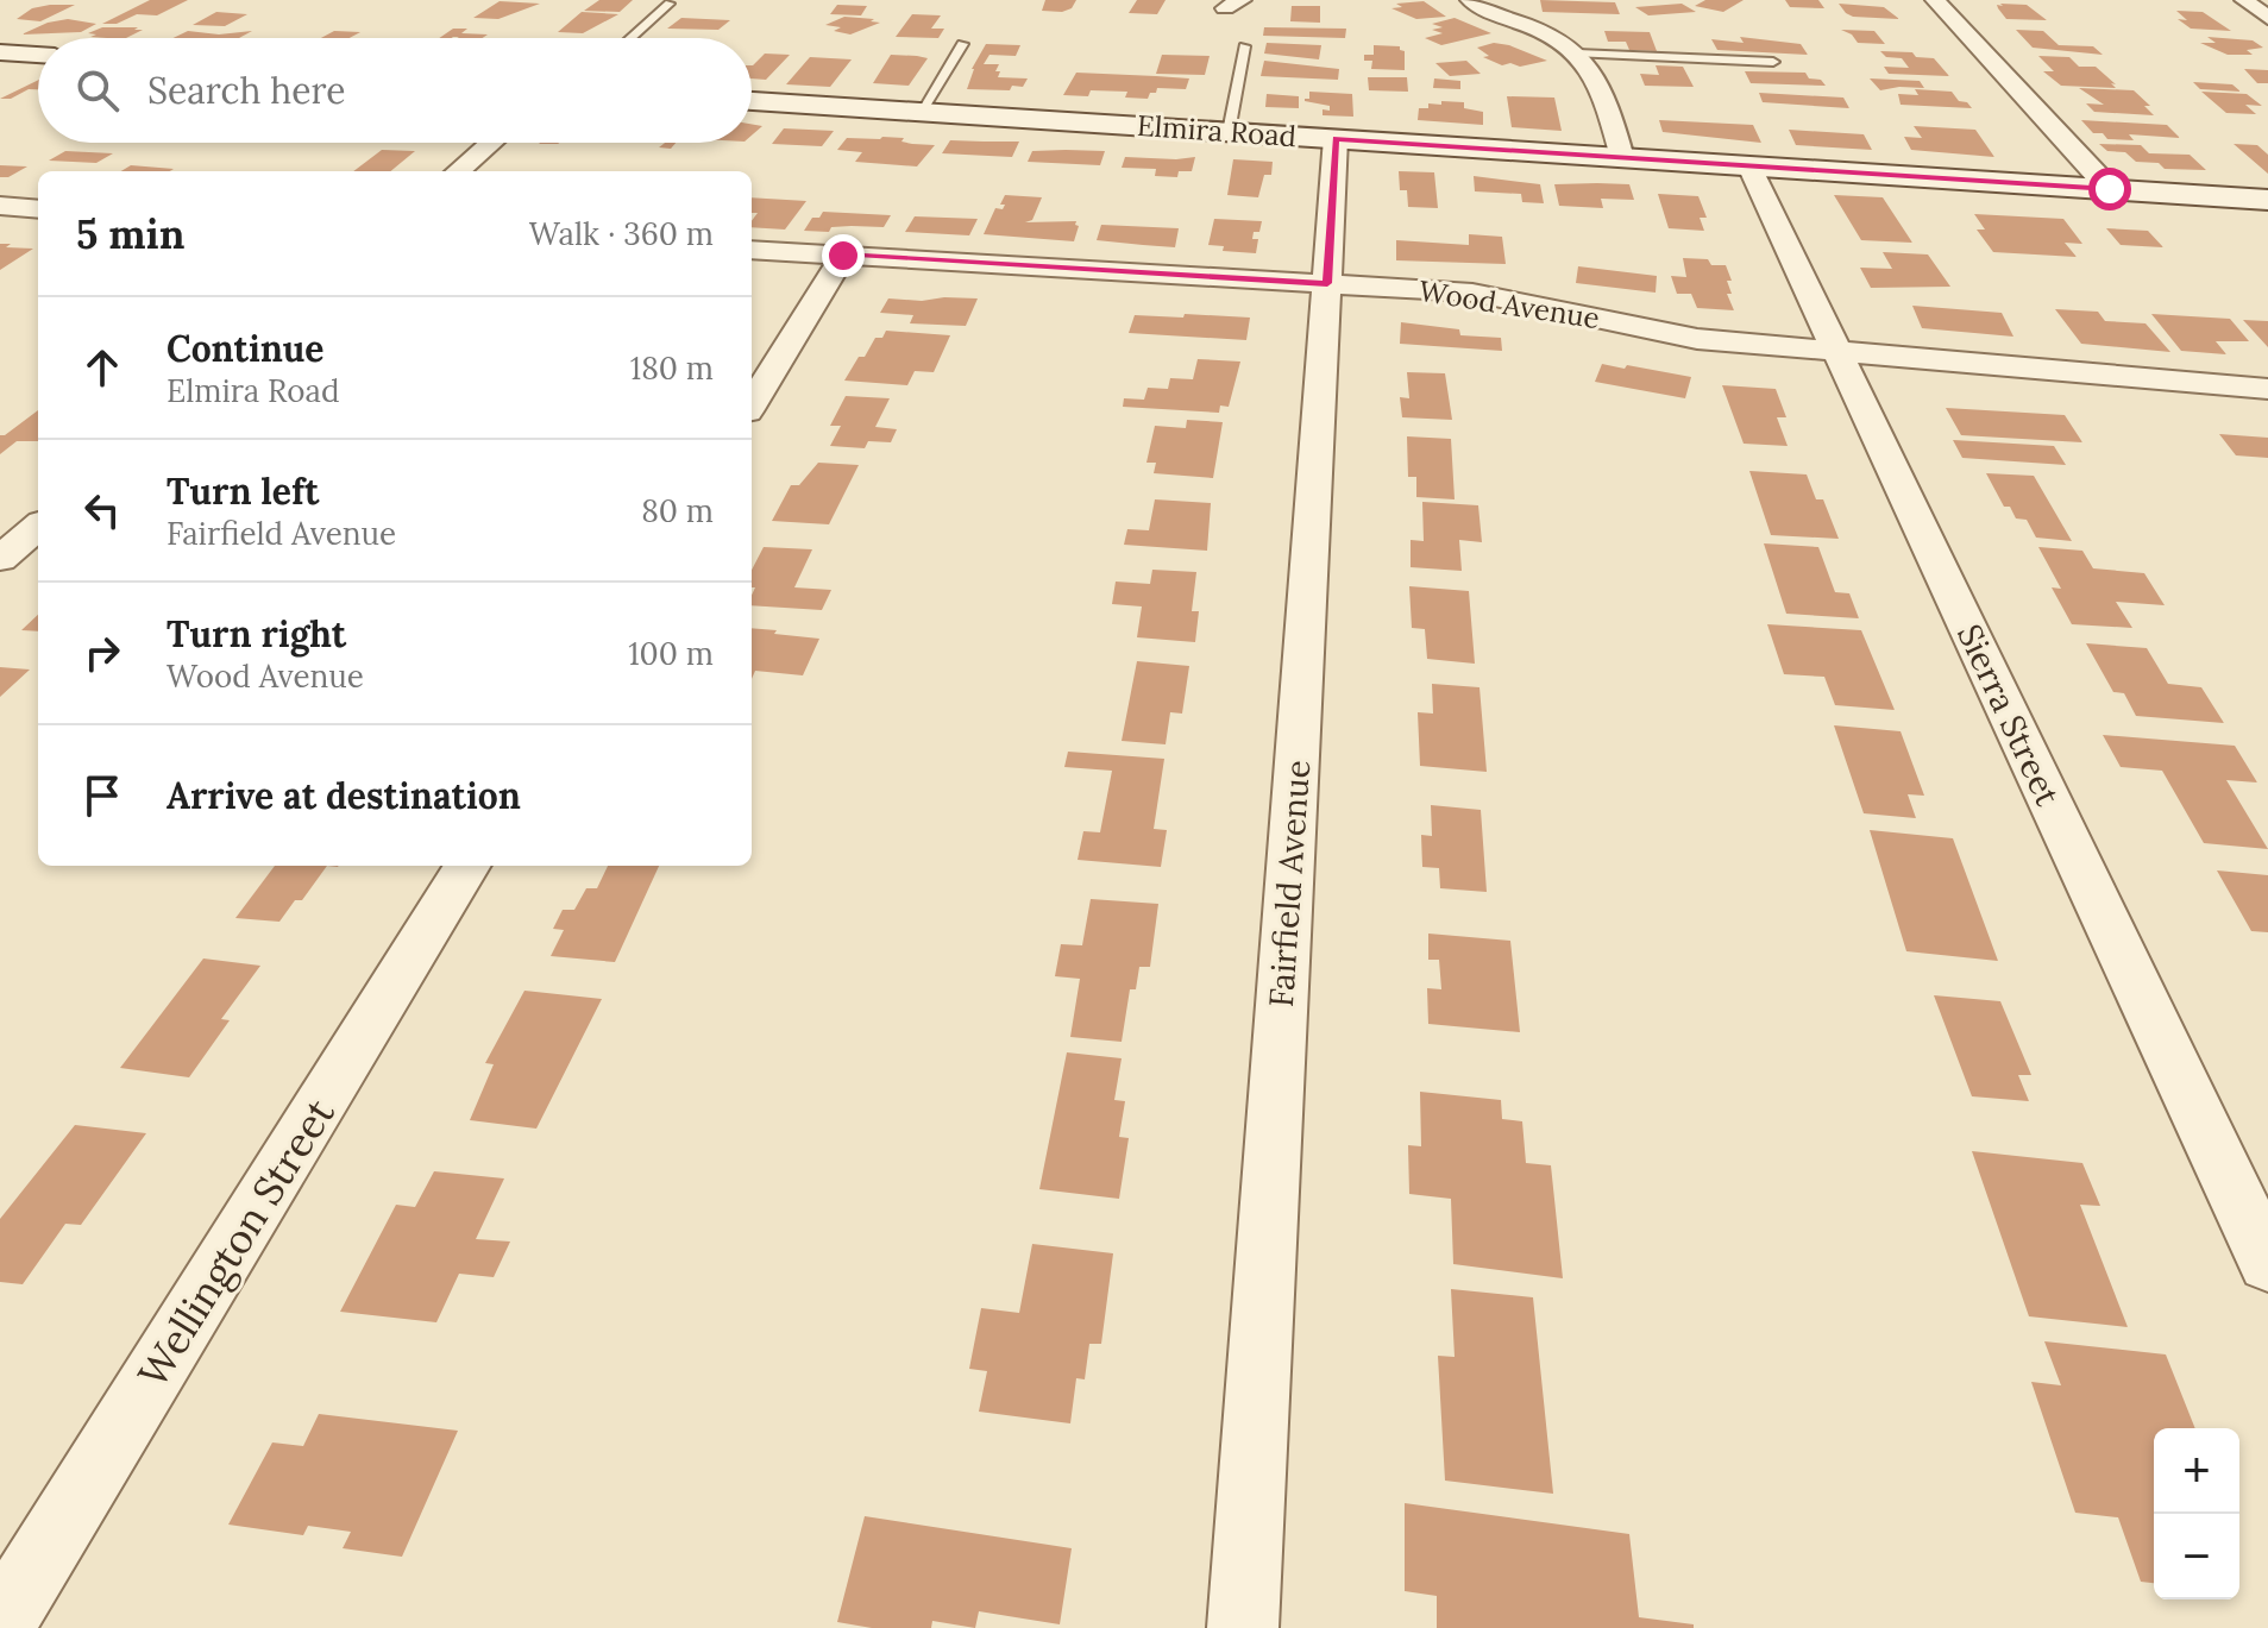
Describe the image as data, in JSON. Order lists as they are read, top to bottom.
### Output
{
  "streets": {
    "street": [
      "Elmira Road",
      "Wood Avenue",
      "Sierra Street",
      "Fairfield Avenue",
      "Wellington Street"
    ]
  },
  "crossings": [
    ["Elmira Road", "Sierra Street"],
    ["Elmira Road", "Fairfield Avenue"],
    ["Wood Avenue", "Sierra Street"],
    ["Wood Avenue", "Fairfield Avenue"]
  ],
  "page": {
    "search": "Search here",
    "heading": ["5 min", "Walk · 360 m"],
    "list": [
      ["Continue", "Elmira Road", "180 m"],
      ["Turn left", "Fairfield Avenue", "80 m"],
      ["Turn right", "Wood Avenue", "100 m"],
      "Arrive at destination"
    ],
    "map_buttons": ["+", "−"]
  }
}
